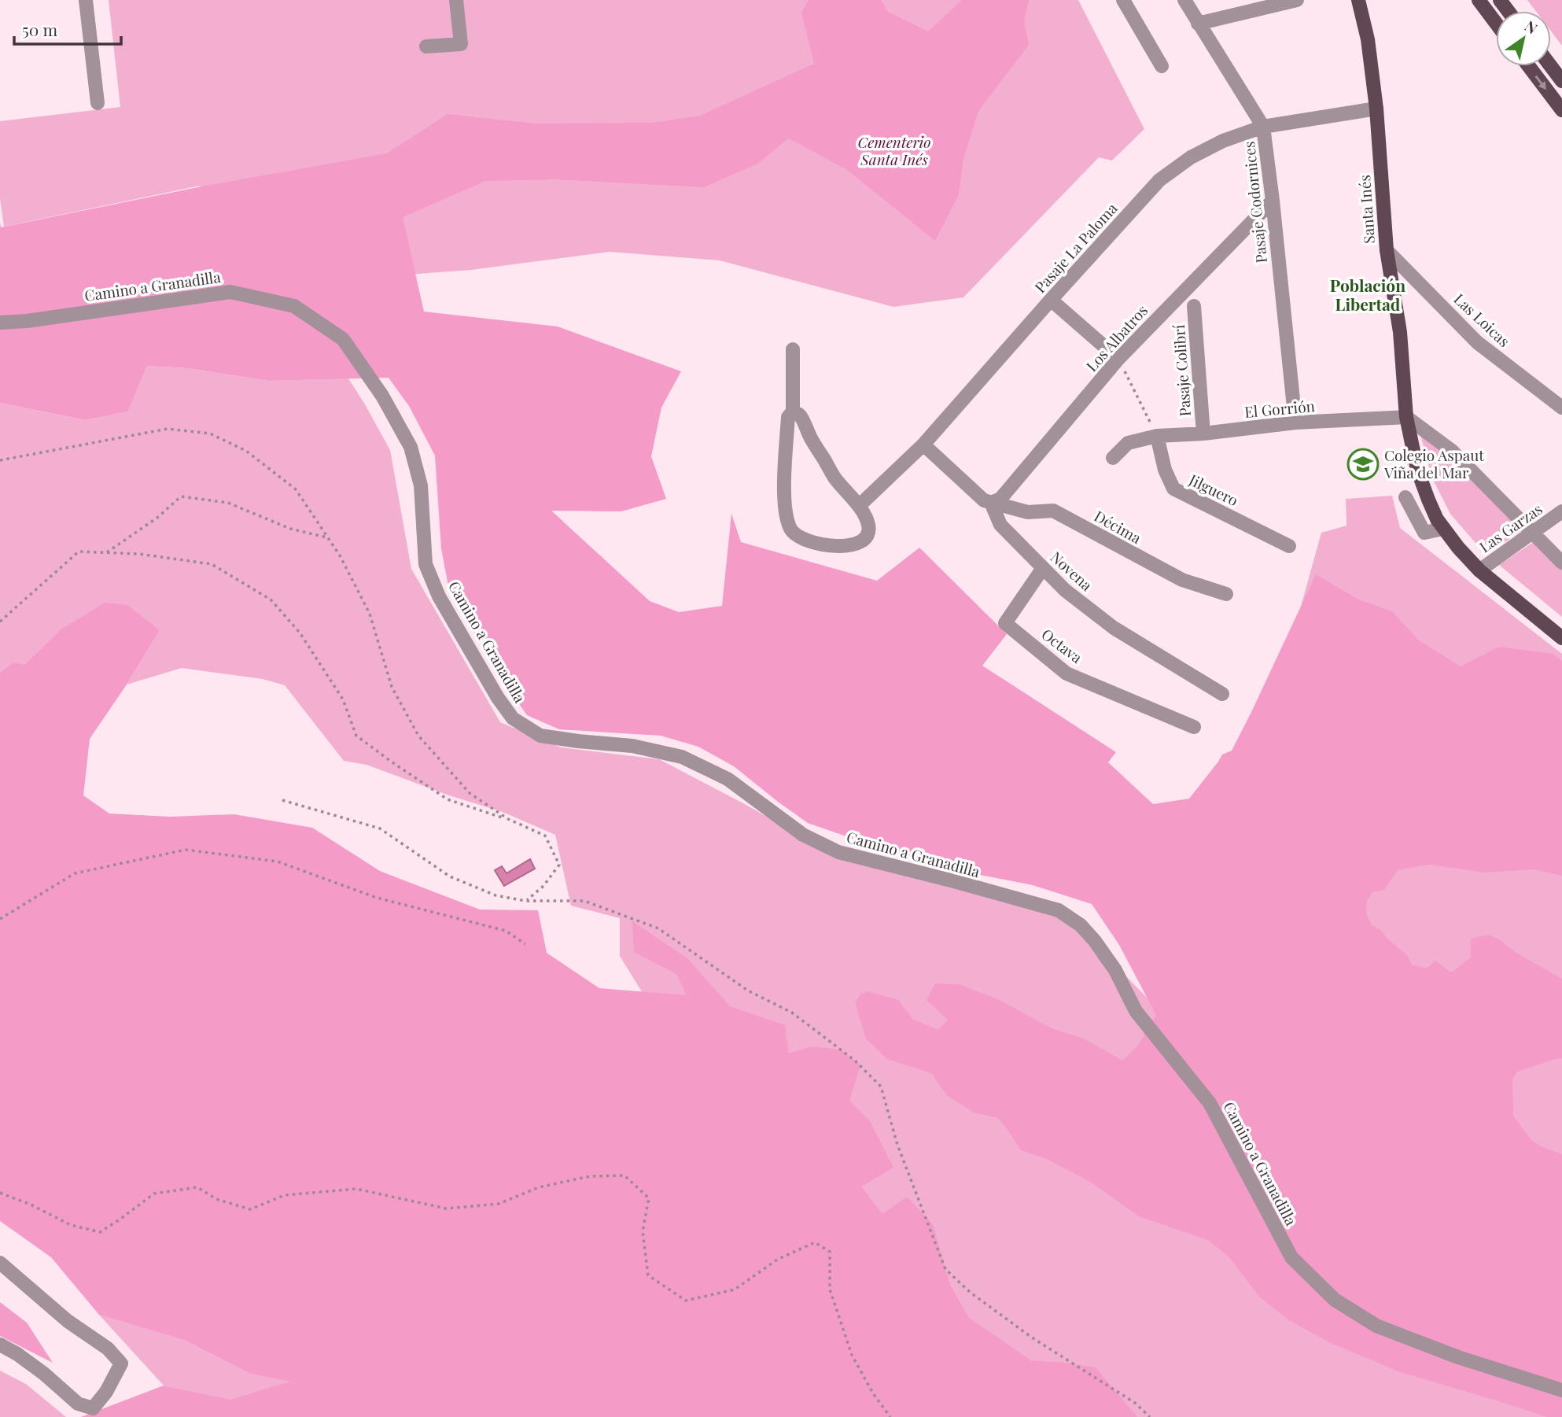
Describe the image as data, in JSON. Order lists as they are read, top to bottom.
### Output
{
  "streets": {
    "main road": ["Santa Inés"],
    "street": [
      "Pasaje Codornices",
      "Pasaje La Paloma",
      "Camino a Granadilla",
      "Las Loicas",
      "Los Albatros",
      "Pasaje Colibrí",
      "El Gorrión",
      "Jilguero",
      "Décima",
      "Las Garzas",
      "Novena",
      "Octava"
    ]
  },
  "crossings": [
    ["Pasaje Codornices", "Pasaje La Paloma"],
    ["Pasaje Codornices", "Los Albatros"],
    ["Pasaje Codornices", "El Gorrión"],
    ["Santa Inés", "Pasaje La Paloma"],
    ["Santa Inés", "Las Loicas"],
    ["Santa Inés", "El Gorrión"],
    ["Santa Inés", "Las Garzas"],
    ["Pasaje La Paloma", "Novena"],
    ["Los Albatros", "Décima"],
    ["Los Albatros", "Novena"],
    ["Pasaje Colibrí", "El Gorrión"],
    ["El Gorrión", "Jilguero"],
    ["Décima", "Novena"],
    ["Novena", "Octava"]
  ],
  "districts": ["Población Libertad"],
  "parks": ["Cementerio Santa Inés"],
  "places": {
    "school or university": ["Colegio Aspaut Viña del Mar"]
  },
  "scale_bar": "50 m",
  "north": "top right"
}
